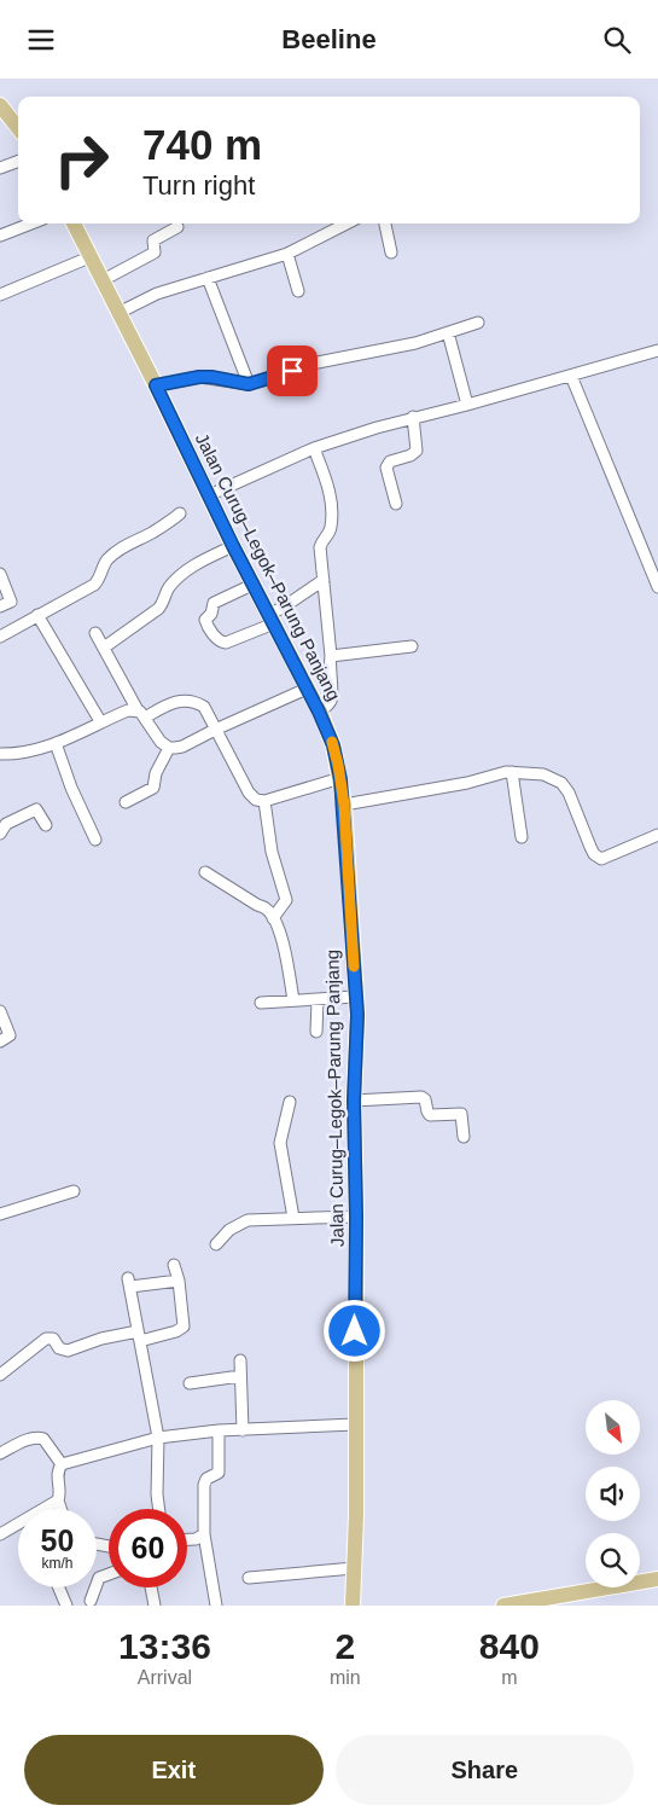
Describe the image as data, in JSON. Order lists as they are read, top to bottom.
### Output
{
  "streets": {
    "main road": ["Jalan Curug–Legok–Parung Panjang"]
  },
  "north": "bottom right",
  "page": {
    "header": "Beeline",
    "turn": ["740 m", "Turn right"],
    "speed": "50 km/h",
    "limit": "60",
    "eta": [
      "13:36",
      "Arrival",
      "2",
      "min",
      "840",
      "m"
    ],
    "buttons": ["Exit", "Share"]
  }
}
